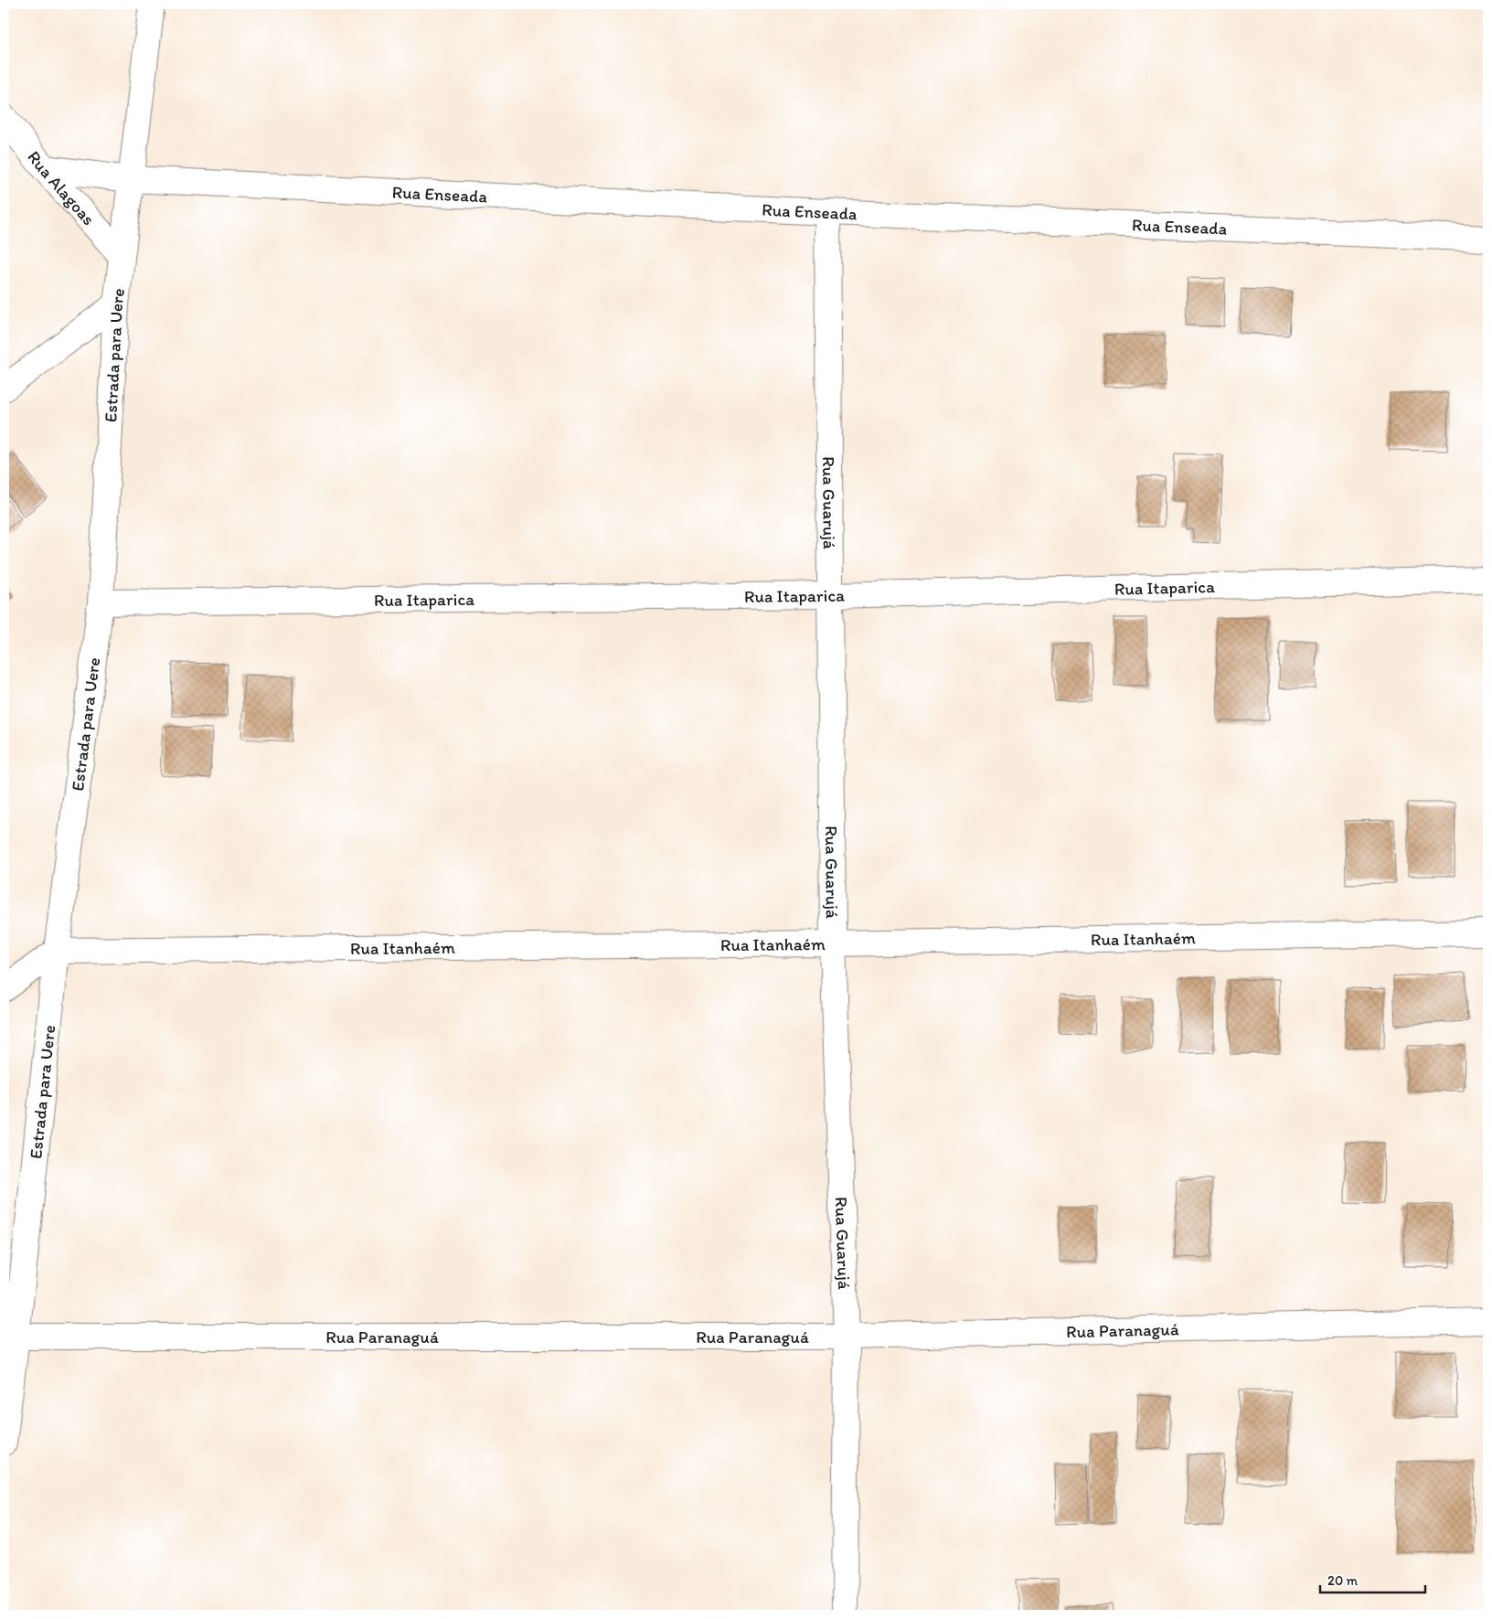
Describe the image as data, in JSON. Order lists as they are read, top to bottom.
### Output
{
  "streets": {
    "street": [
      "Rua Alagoas",
      "Rua Enseada",
      "Estrada para Uere",
      "Rua Guarujá",
      "Rua Itaparica",
      "Rua Itanhaém",
      "Rua Paranaguá"
    ]
  },
  "crossings": [
    ["Rua Alagoas", "Rua Enseada"],
    ["Rua Alagoas", "Estrada para Uere"],
    ["Rua Enseada", "Estrada para Uere"],
    ["Rua Enseada", "Rua Guarujá"],
    ["Estrada para Uere", "Rua Itaparica"],
    ["Estrada para Uere", "Rua Itanhaém"],
    ["Estrada para Uere", "Rua Paranaguá"],
    ["Rua Guarujá", "Rua Itaparica"],
    ["Rua Guarujá", "Rua Itanhaém"],
    ["Rua Guarujá", "Rua Paranaguá"]
  ],
  "scale_bar": "20 m"
}
